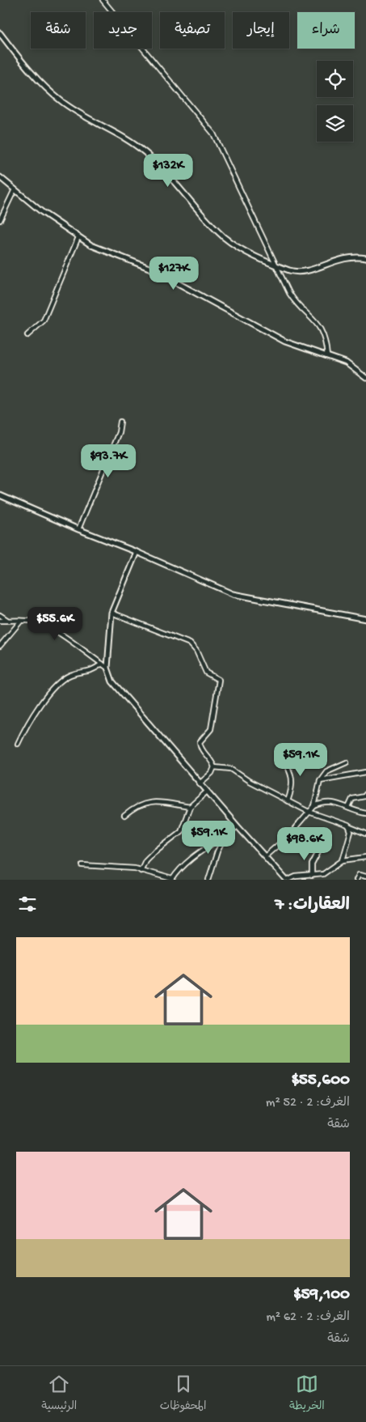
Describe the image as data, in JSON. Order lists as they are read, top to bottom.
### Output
{
  "page": {
    "chip": [
      "شراء",
      "إيجار",
      "تصفية",
      "جديد",
      "شقة"
    ],
    "price": [
      "$132K",
      "$127K",
      "$93.7K",
      "$55.6K",
      "$59.1K",
      "$59.1K",
      "$98.6K"
    ],
    "heading": "العقارات: 7",
    "list": [
      {
        "name": "$55,600",
        "note": "الغرف: 2 · 52 m² · شقة"
      },
      {
        "name": "$59,100",
        "note": "الغرف: 2 · 62 m² · شقة"
      }
    ],
    "tabs": ["الخريطة", "المحفوظات", "الرئيسية"]
  }
}
